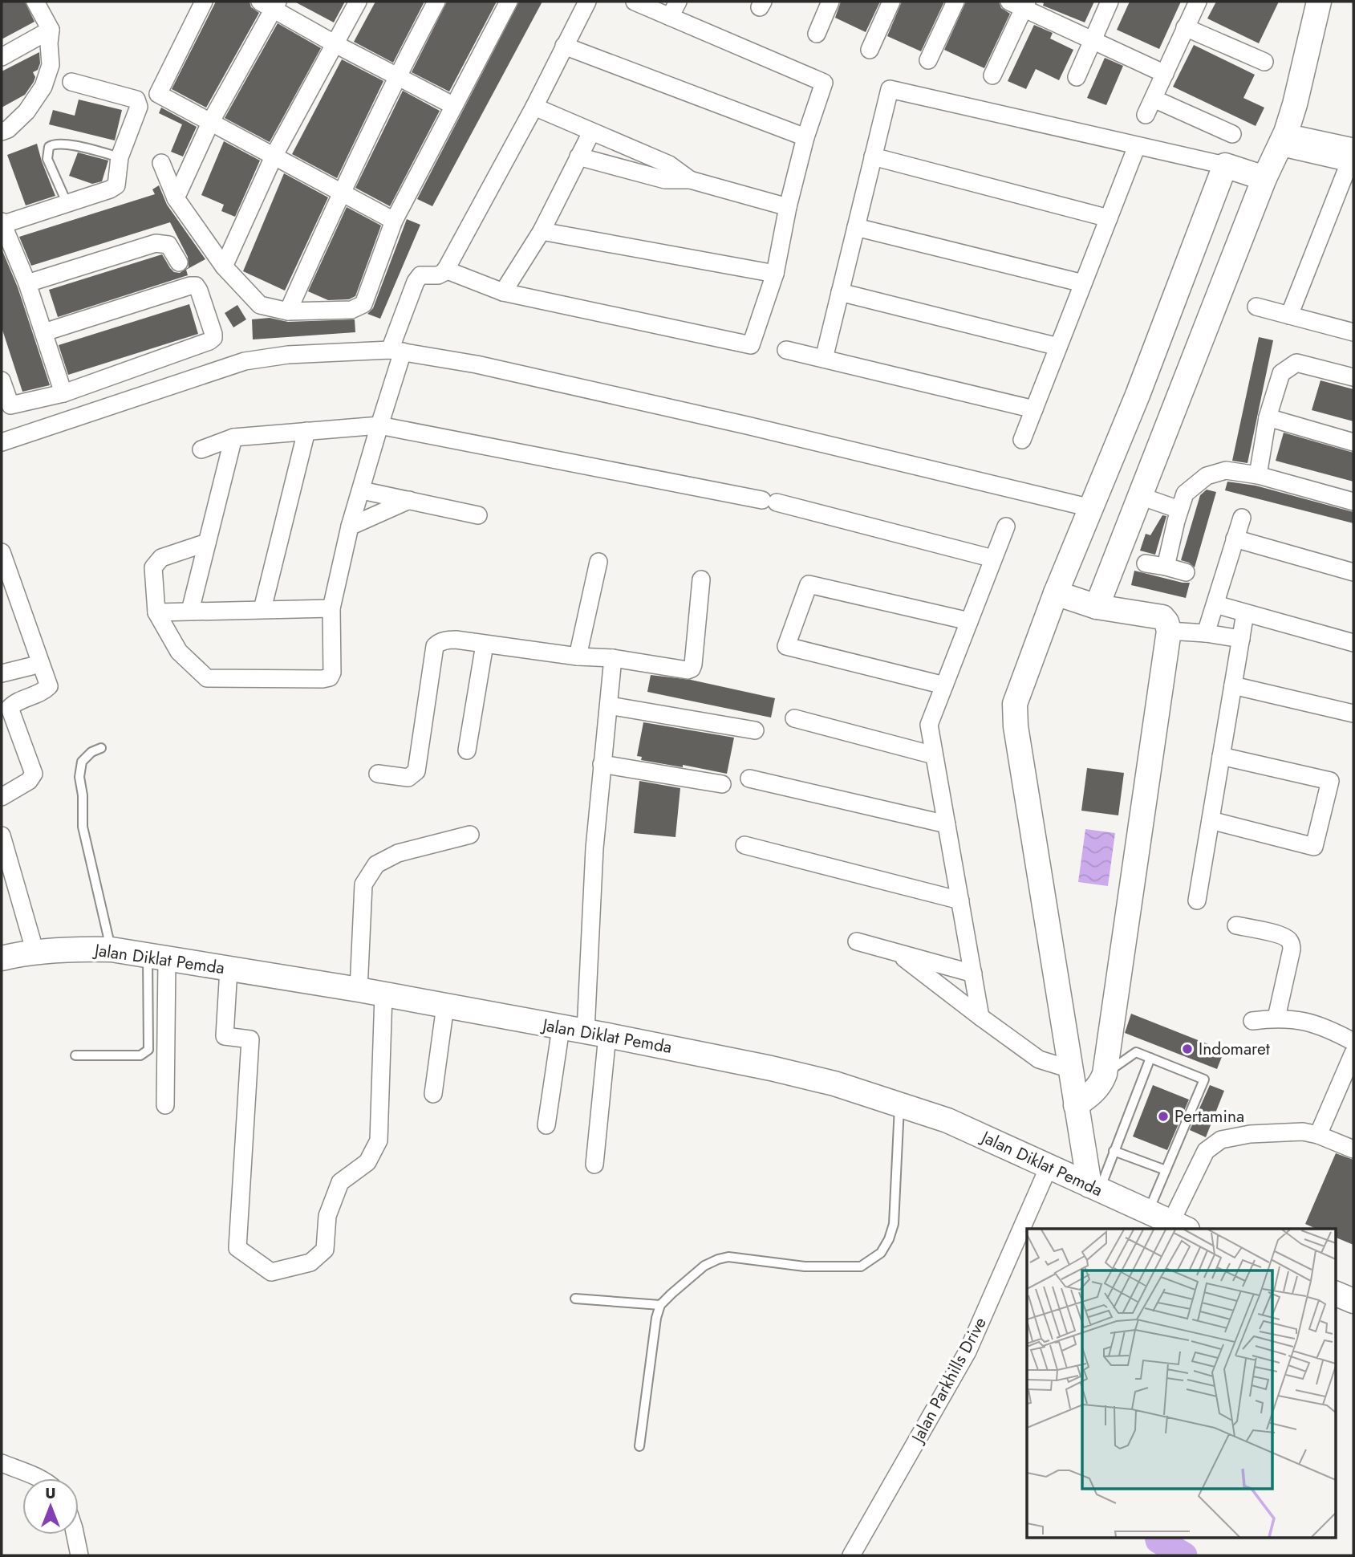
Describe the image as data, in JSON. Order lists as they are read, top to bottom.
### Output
{
  "streets": {
    "street": ["Jalan Diklat Pemda", "Jalan Parkhills Drive"]
  },
  "crossings": [
    ["Jalan Diklat Pemda", "Jalan Parkhills Drive"]
  ],
  "places": ["Indomaret", "Pertamina"],
  "north": "top"
}
